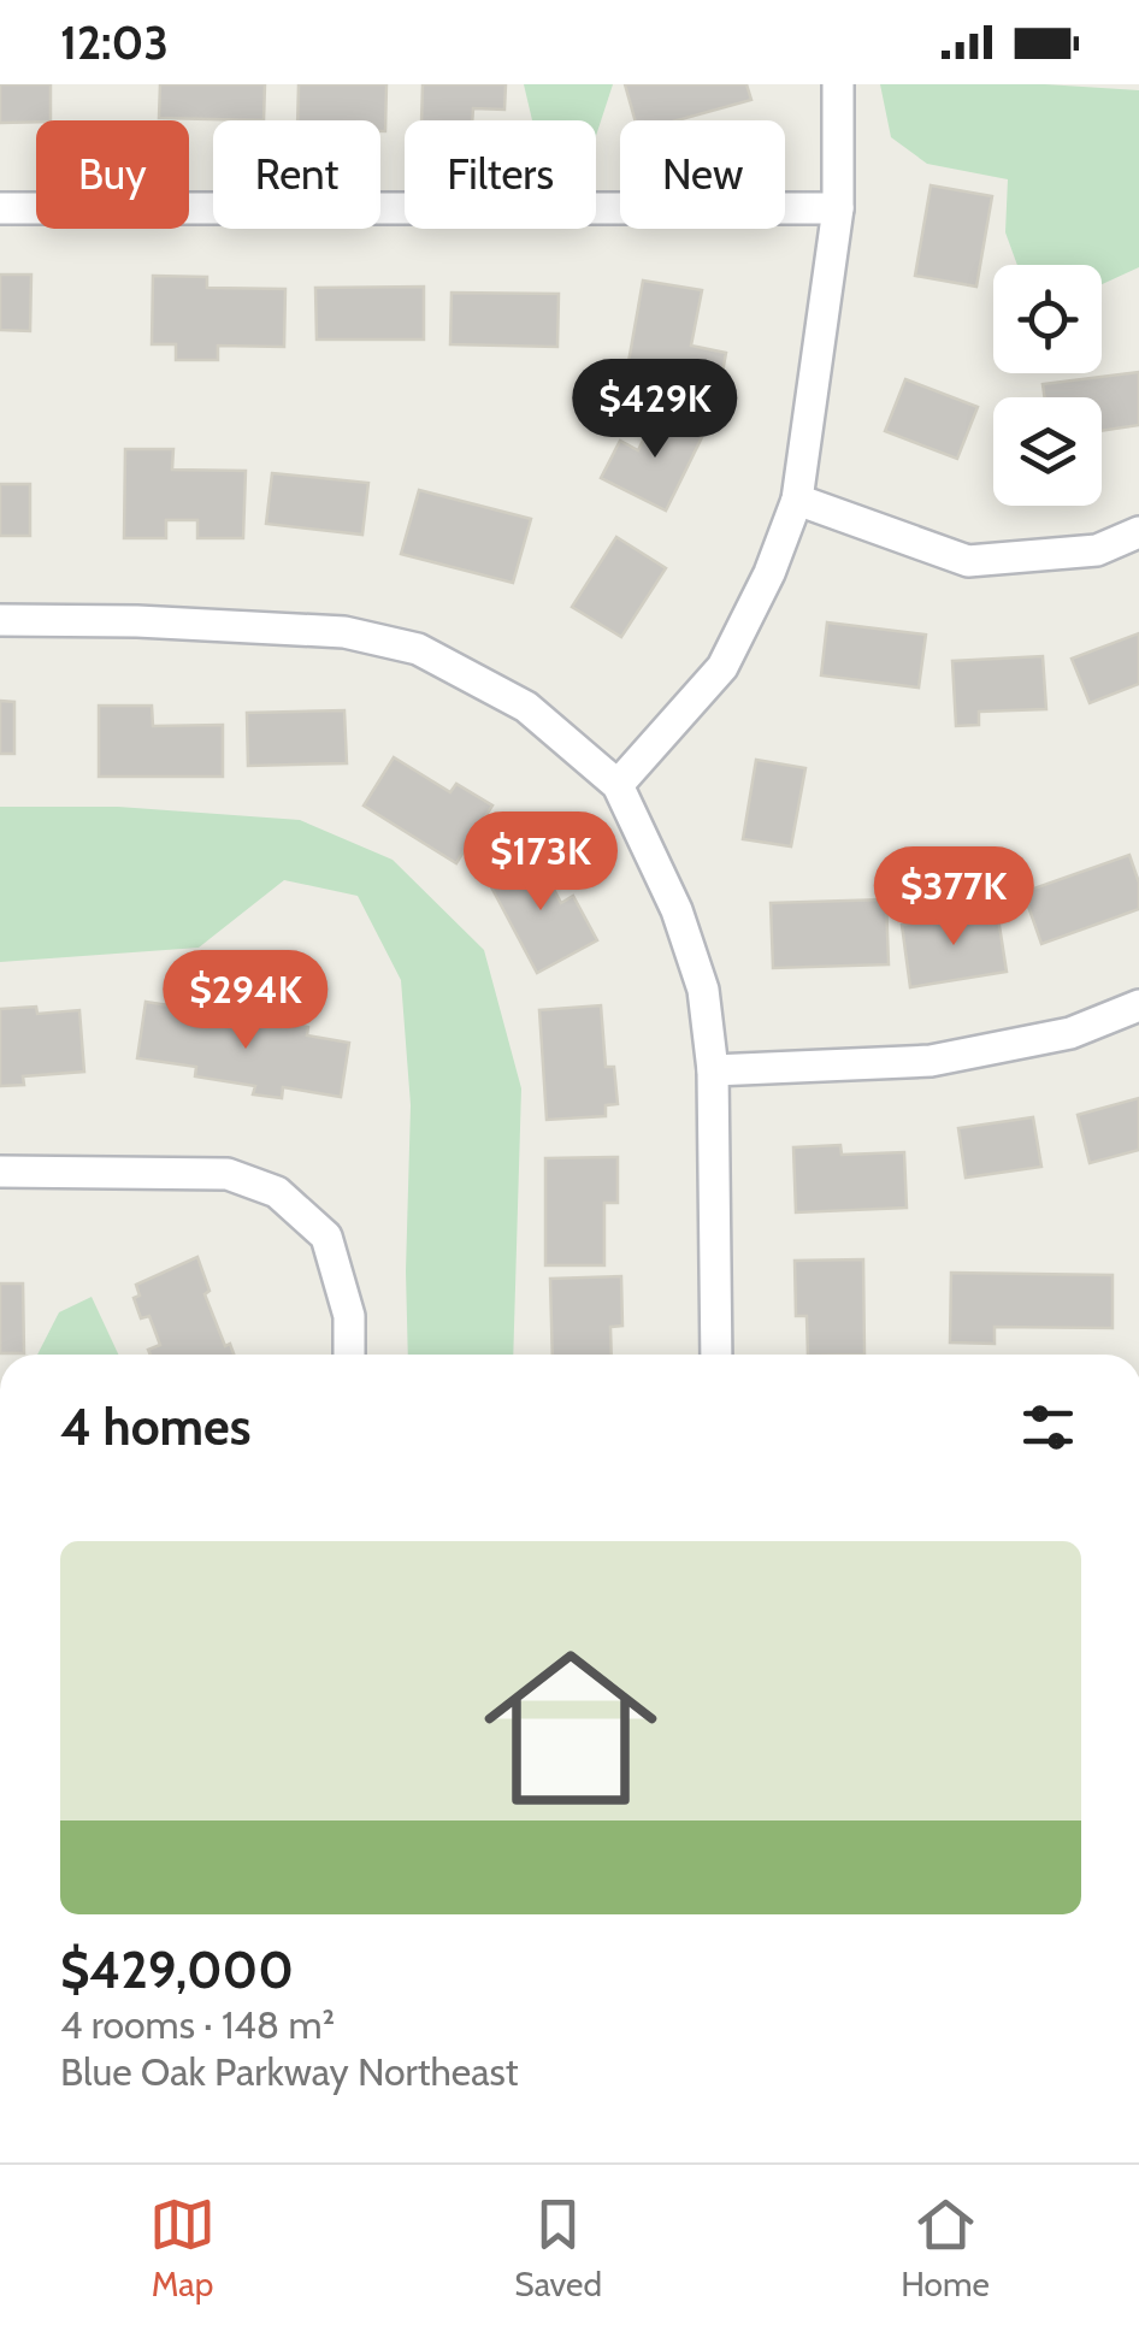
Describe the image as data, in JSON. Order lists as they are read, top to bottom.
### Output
{
  "page": {
    "status": "12:03",
    "chip": [
      "Buy",
      "Rent",
      "Filters",
      "New"
    ],
    "price": [
      "$429K",
      "$173K",
      "$377K",
      "$294K"
    ],
    "heading": "4 homes",
    "list": [
      {
        "name": "$429,000",
        "note": "4 rooms · 148 m² · Blue Oak Parkway Northeast"
      }
    ],
    "tabs": ["Map", "Saved", "Home"]
  }
}
